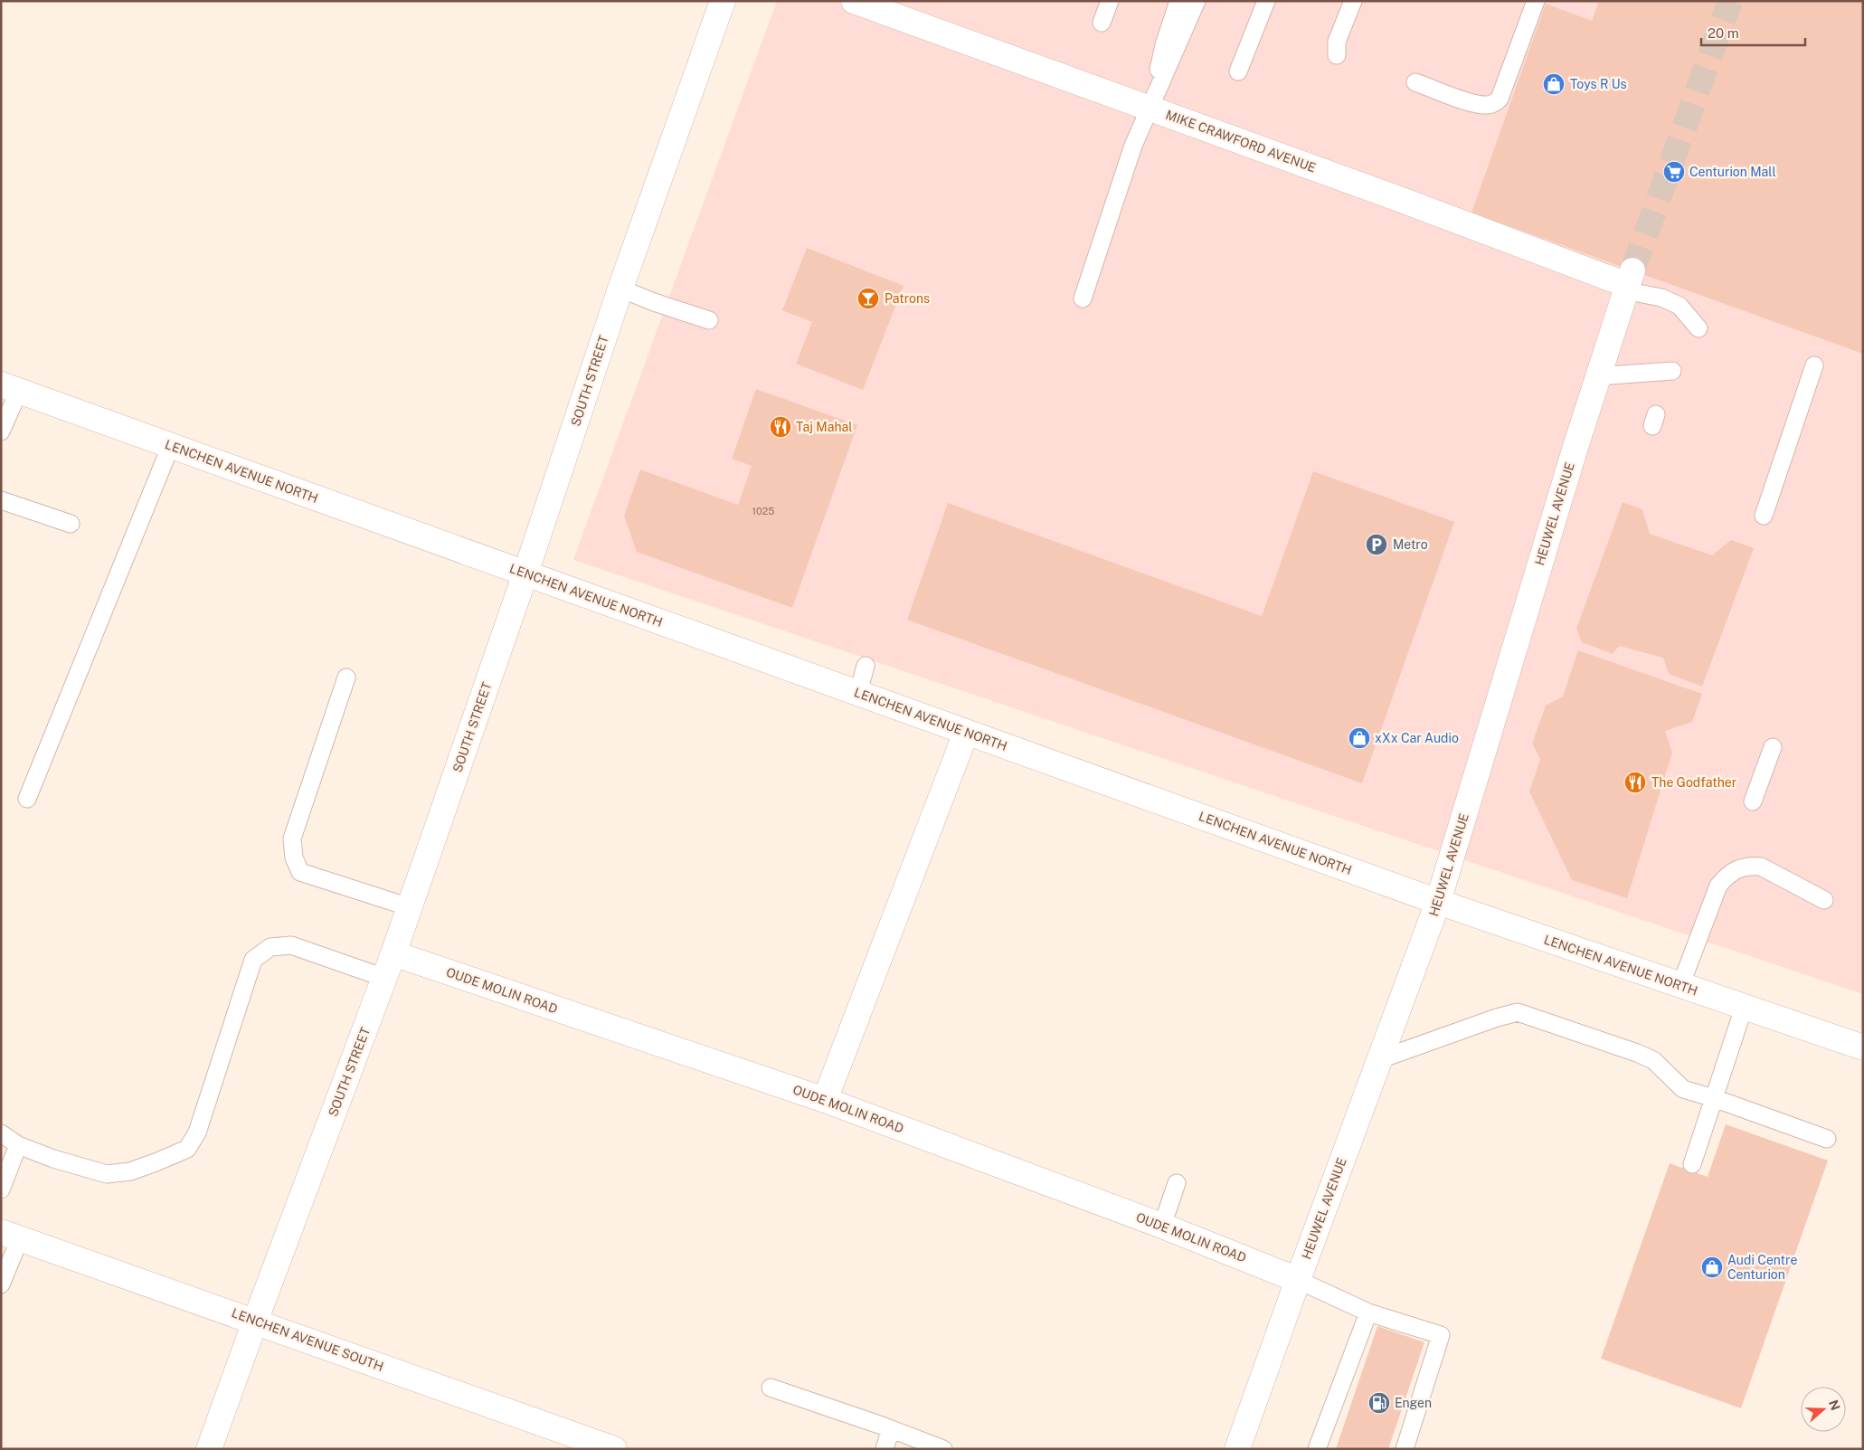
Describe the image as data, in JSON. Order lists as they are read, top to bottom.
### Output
{
  "streets": {
    "street": [
      "MIKE CRAWFORD AVENUE",
      "SOUTH STREET",
      "LENCHEN AVENUE NORTH",
      "HEUWEL AVENUE",
      "OUDE MOLIN ROAD",
      "LENCHEN AVENUE SOUTH"
    ]
  },
  "crossings": [
    ["MIKE CRAWFORD AVENUE", "HEUWEL AVENUE"],
    ["SOUTH STREET", "LENCHEN AVENUE NORTH"],
    ["SOUTH STREET", "OUDE MOLIN ROAD"],
    ["SOUTH STREET", "LENCHEN AVENUE SOUTH"],
    ["LENCHEN AVENUE NORTH", "HEUWEL AVENUE"],
    ["HEUWEL AVENUE", "OUDE MOLIN ROAD"]
  ],
  "places": {
    "shop": ["Toys R Us", "xXx Car Audio", "Audi Centre Centurion"],
    "supermarket": ["Centurion Mall"],
    "bar": ["Patrons"],
    "restaurant": ["Taj Mahal", "The Godfather"],
    "parking": ["Metro"],
    "fuel station": ["Engen"]
  },
  "house_numbers": ["1025"],
  "scale_bar": "20 m",
  "north": "right"
}
